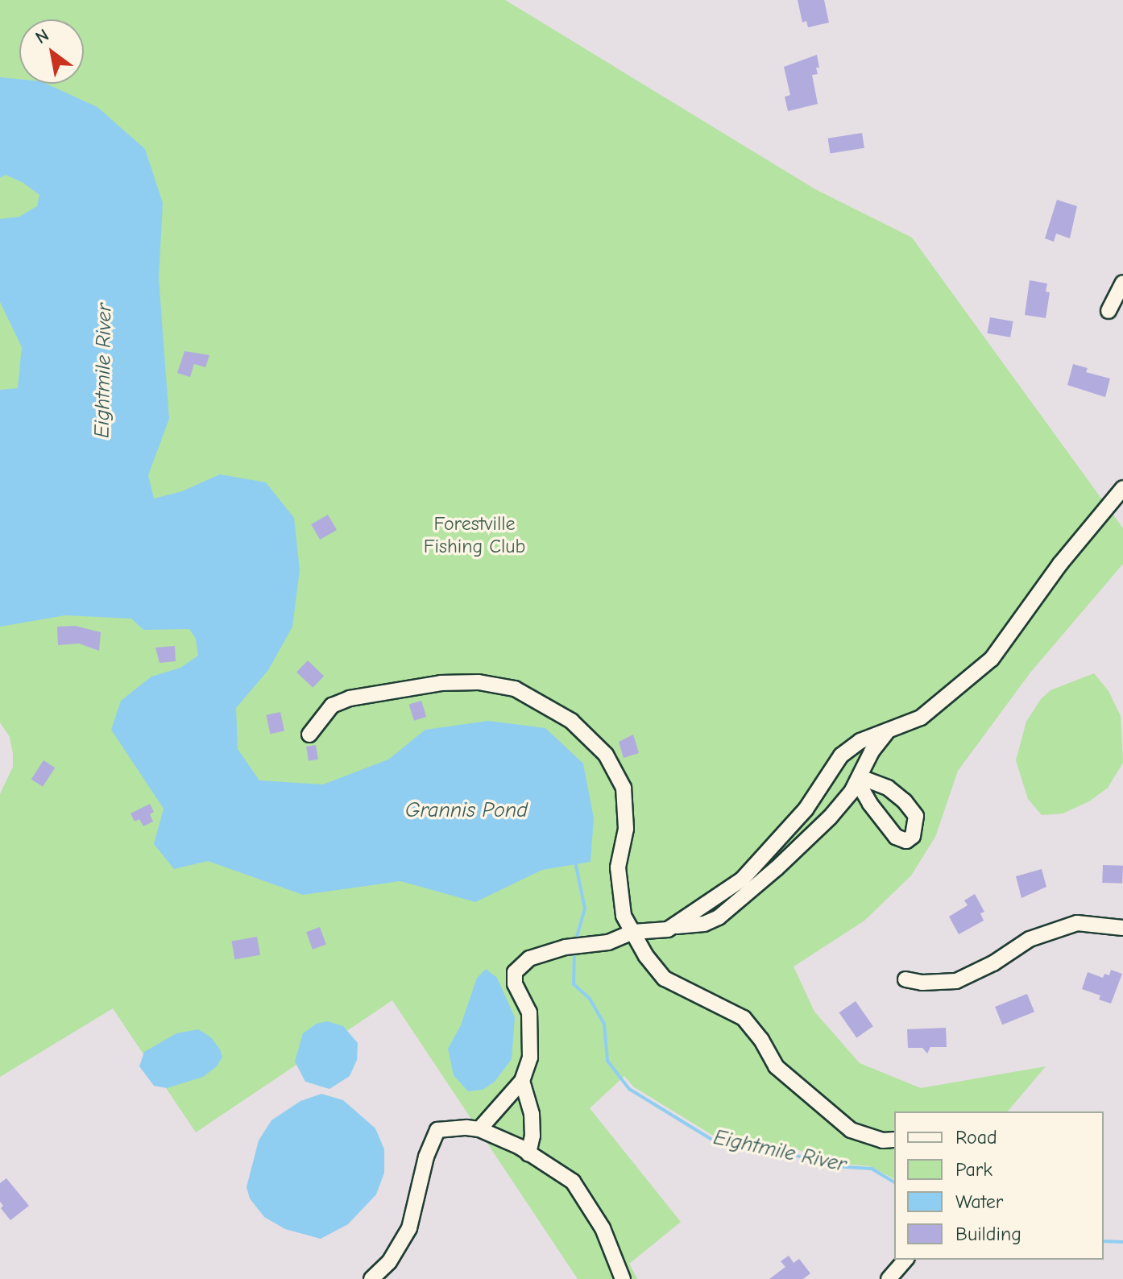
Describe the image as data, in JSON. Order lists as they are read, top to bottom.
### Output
{
  "water": ["Eightmile River", "Grannis Pond"],
  "parks": ["Forestville Fishing Club"],
  "legend": [
    "Road",
    "Park",
    "Water",
    "Building"
  ],
  "north": "top left"
}
